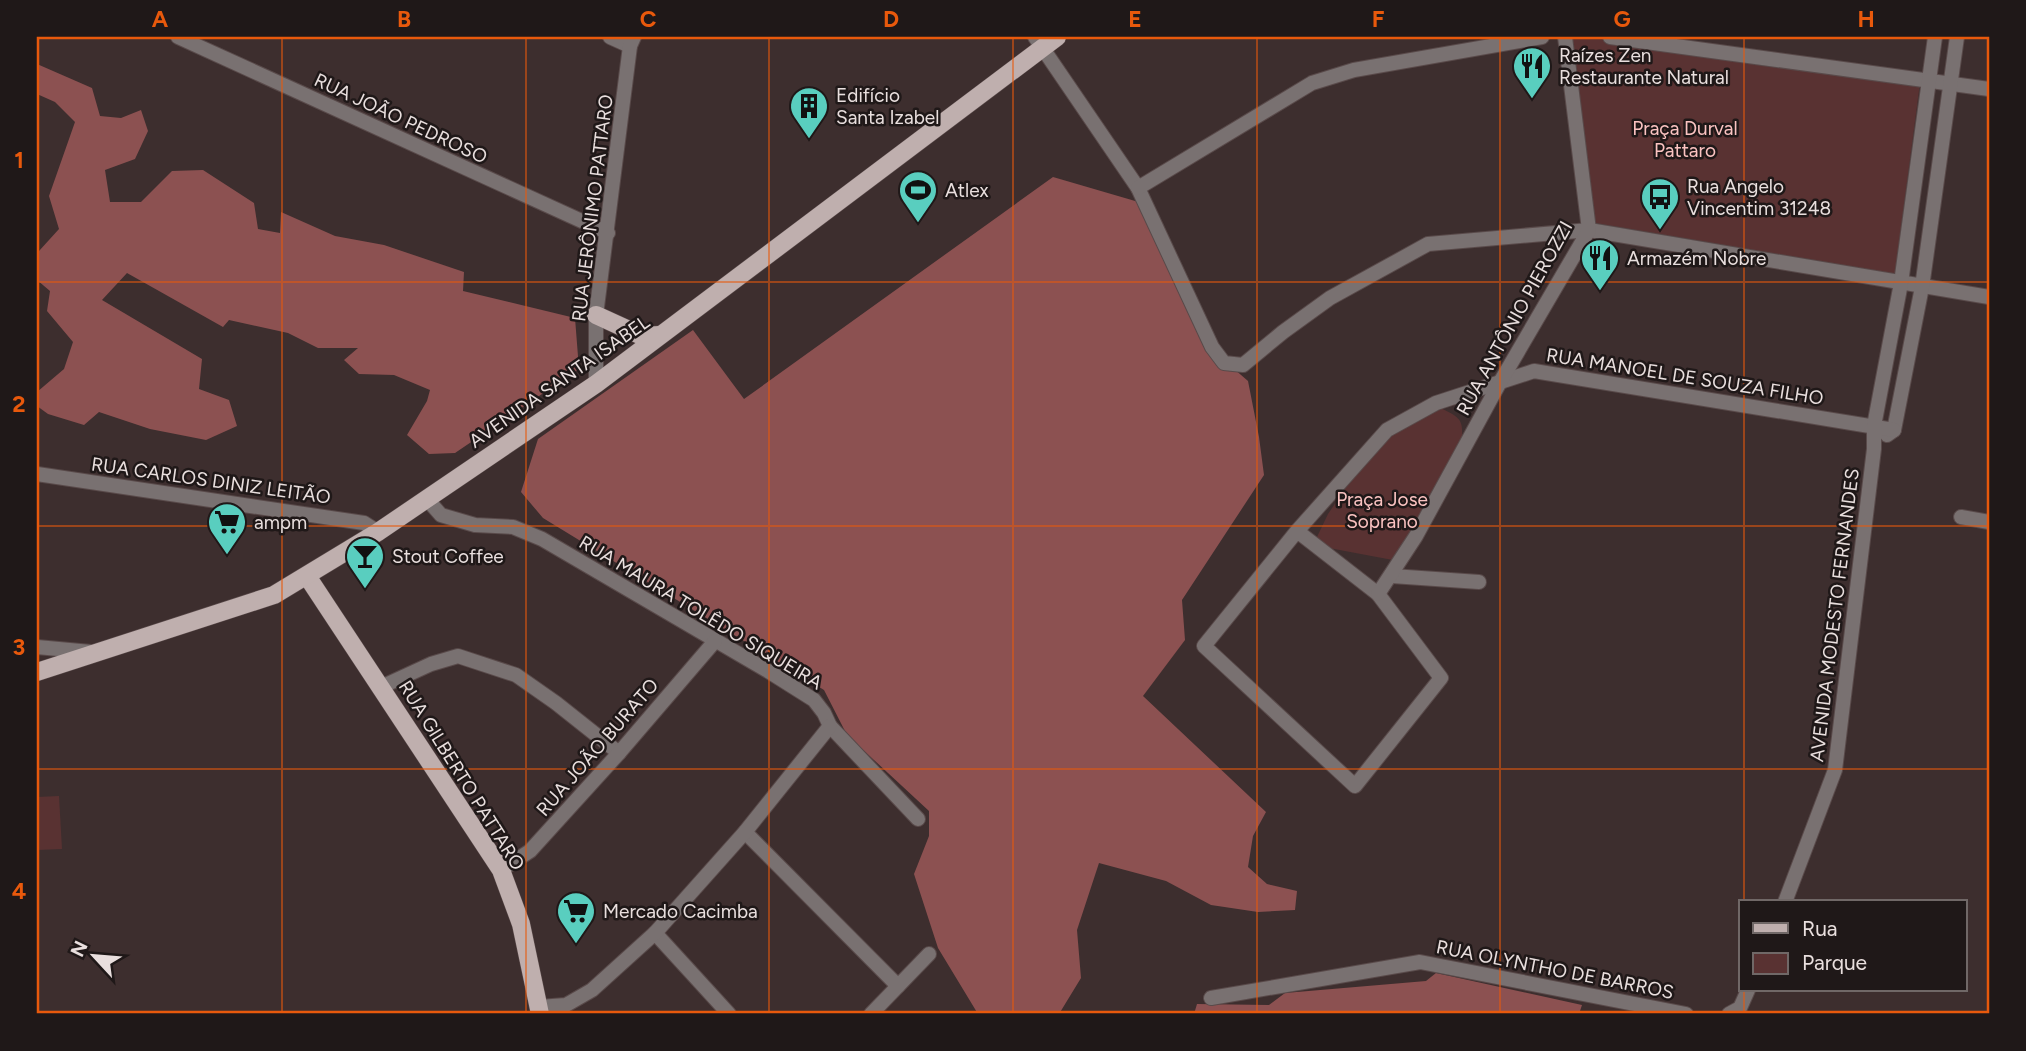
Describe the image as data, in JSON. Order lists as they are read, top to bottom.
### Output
{
  "streets": {
    "main road": ["AVENIDA SANTA ISABEL", "RUA GILBERTO PATTARO"],
    "street": [
      "RUA JOÃO PEDROSO",
      "RUA JERÔNIMO PATTARO",
      "RUA ANTÔNIO PIEROZZI",
      "RUA MANOEL DE SOUZA FILHO",
      "RUA CARLOS DINIZ LEITÃO",
      "RUA MAURA TOLÊDO SIQUEIRA",
      "AVENIDA MODESTO FERNANDES",
      "RUA JOÃO BURATO",
      "RUA OLYNTHO DE BARROS"
    ]
  },
  "crossings": [
    ["RUA JOÃO PEDROSO", "RUA JERÔNIMO PATTARO"],
    ["RUA JERÔNIMO PATTARO", "AVENIDA SANTA ISABEL"],
    ["RUA ANTÔNIO PIEROZZI", "RUA MANOEL DE SOUZA FILHO"],
    ["RUA MANOEL DE SOUZA FILHO", "AVENIDA MODESTO FERNANDES"],
    ["AVENIDA SANTA ISABEL", "RUA CARLOS DINIZ LEITÃO"],
    ["AVENIDA SANTA ISABEL", "RUA MAURA TOLÊDO SIQUEIRA"],
    ["AVENIDA SANTA ISABEL", "RUA GILBERTO PATTARO"],
    ["RUA MAURA TOLÊDO SIQUEIRA", "RUA JOÃO BURATO"],
    ["RUA JOÃO BURATO", "RUA GILBERTO PATTARO"]
  ],
  "parks": ["Praça Durval Pattaro", "Praça Jose Soprano"],
  "places": {
    "restaurant": ["Raízes Zen Restaurante Natural", "Armazém Nobre"],
    "building": ["Edifício Santa Izabel"],
    "sports": ["Atlex"],
    "bus stop": ["Rua Angelo Vincentim 31248"],
    "supermarket": ["ampm", "Mercado Cacimba"],
    "bar": ["Stout Coffee"]
  },
  "legend": ["Rua", "Parque"],
  "north": "top left",
  "grid": {
    "columns": [
      "A",
      "B",
      "C",
      "D",
      "E",
      "F",
      "G",
      "H"
    ],
    "rows": [
      "1",
      "2",
      "3",
      "4"
    ]
  }
}
